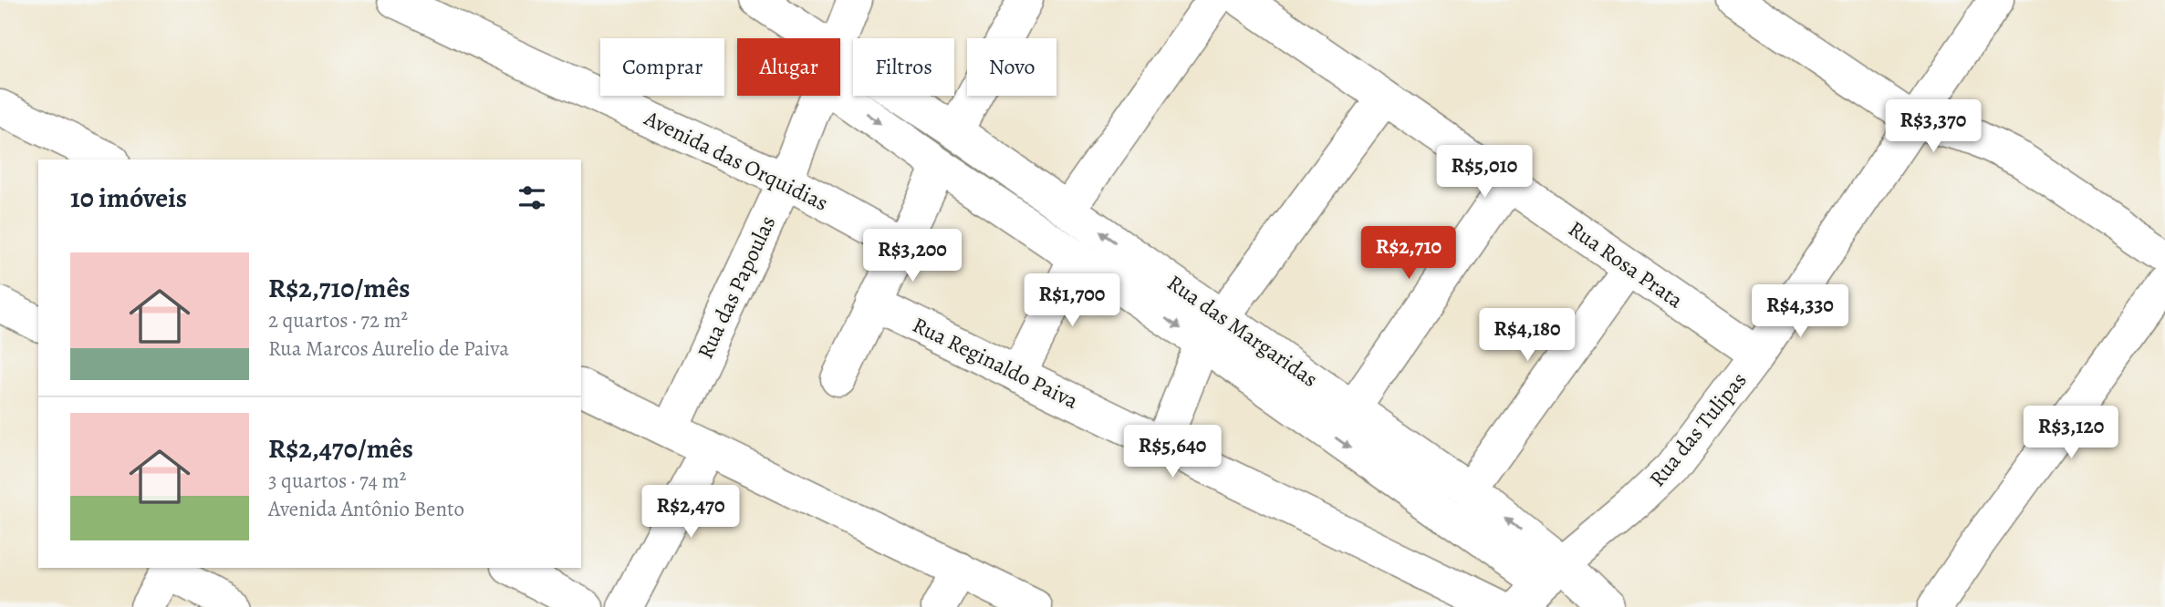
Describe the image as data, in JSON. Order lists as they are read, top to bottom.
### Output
{
  "streets": {
    "street": [
      "Avenida das Orquidias",
      "Rua Rosa Prata",
      "Rua das Papoulas",
      "Rua das Margaridas",
      "Rua Reginaldo Paiva",
      "Rua das Tulipas"
    ]
  },
  "crossings": [
    ["Avenida das Orquidias", "Rua das Papoulas"],
    ["Rua Rosa Prata", "Rua das Tulipas"],
    ["Rua das Margaridas", "Rua das Tulipas"]
  ],
  "page": {
    "chip": [
      "Comprar",
      "Alugar",
      "Filtros",
      "Novo"
    ],
    "price": [
      "R$3,370",
      "R$5,010",
      "R$2,710",
      "R$3,200",
      "R$1,700",
      "R$4,330",
      "R$4,180",
      "R$3,120",
      "R$5,640",
      "R$2,470"
    ],
    "heading": "10 imóveis",
    "list": [
      {
        "name": "R$2,710/mês",
        "note": "2 quartos · 72 m² · Rua Marcos Aurelio de Paiva"
      },
      {
        "name": "R$2,470/mês",
        "note": "3 quartos · 74 m² · Avenida Antônio Bento"
      }
    ]
  }
}
